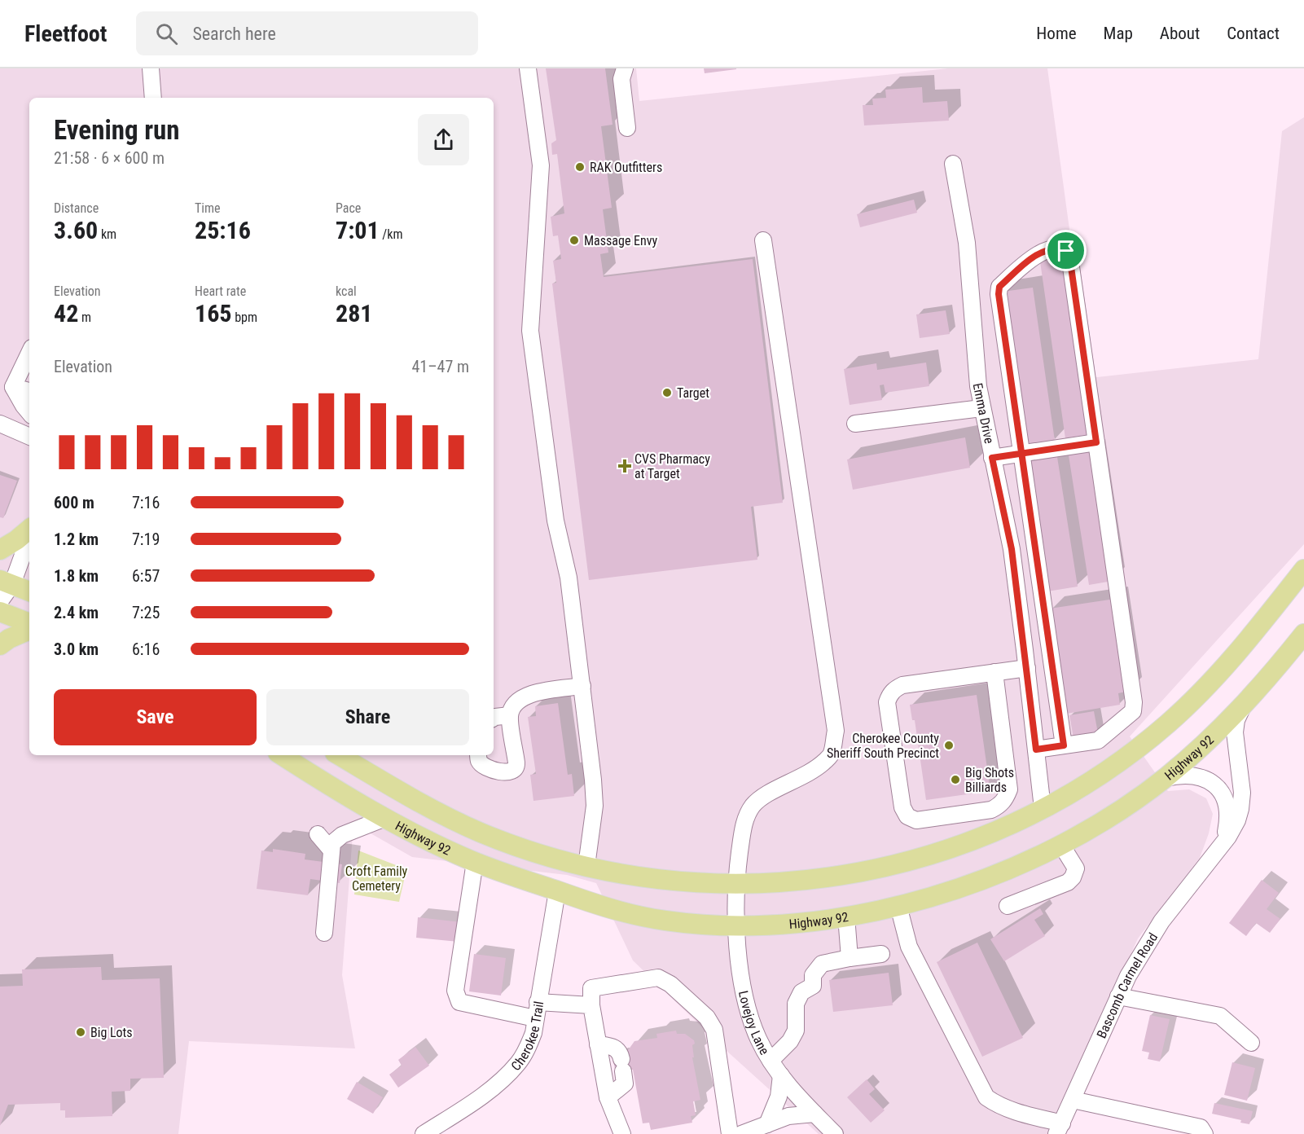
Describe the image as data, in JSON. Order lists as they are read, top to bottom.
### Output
{
  "streets": {
    "main road": ["Highway 92"],
    "street": [
      "Emma Drive",
      "Bascomb Carmel Road",
      "Lovejoy Lane",
      "Cherokee Trail"
    ]
  },
  "crossings": [
    ["Highway 92", "Bascomb Carmel Road"],
    ["Highway 92", "Lovejoy Lane"],
    ["Highway 92", "Cherokee Trail"]
  ],
  "parks": ["Croft Family Cemetery"],
  "places": {
    "other": [
      "RAK Outfitters",
      "Massage Envy",
      "Target",
      "Cherokee County Sheriff South Precinct",
      "Big Shots Billiards",
      "Big Lots"
    ],
    "health": ["CVS Pharmacy at Target"]
  },
  "page": {
    "header": "Fleetfoot",
    "search": "Search here",
    "nav": [
      "Home",
      "Map",
      "About",
      "Contact"
    ],
    "heading": ["Evening run", "21:58 · 6 × 600 m"],
    "stats": [
      ["Distance", "3.60 km"],
      ["Time", "25:16"],
      ["Pace", "7:01 /km"],
      ["Elevation", "42 m"],
      ["Heart rate", "165 bpm"],
      ["kcal", "281"]
    ],
    "chart": ["Elevation", "41–47 m"],
    "list": [
      {
        "name": "600 m",
        "note": "7:16"
      },
      {
        "name": "1.2 km",
        "note": "7:19"
      },
      {
        "name": "1.8 km",
        "note": "6:57"
      },
      {
        "name": "2.4 km",
        "note": "7:25"
      },
      {
        "name": "3.0 km",
        "note": "6:16"
      }
    ],
    "buttons": ["Save", "Share"]
  }
}
